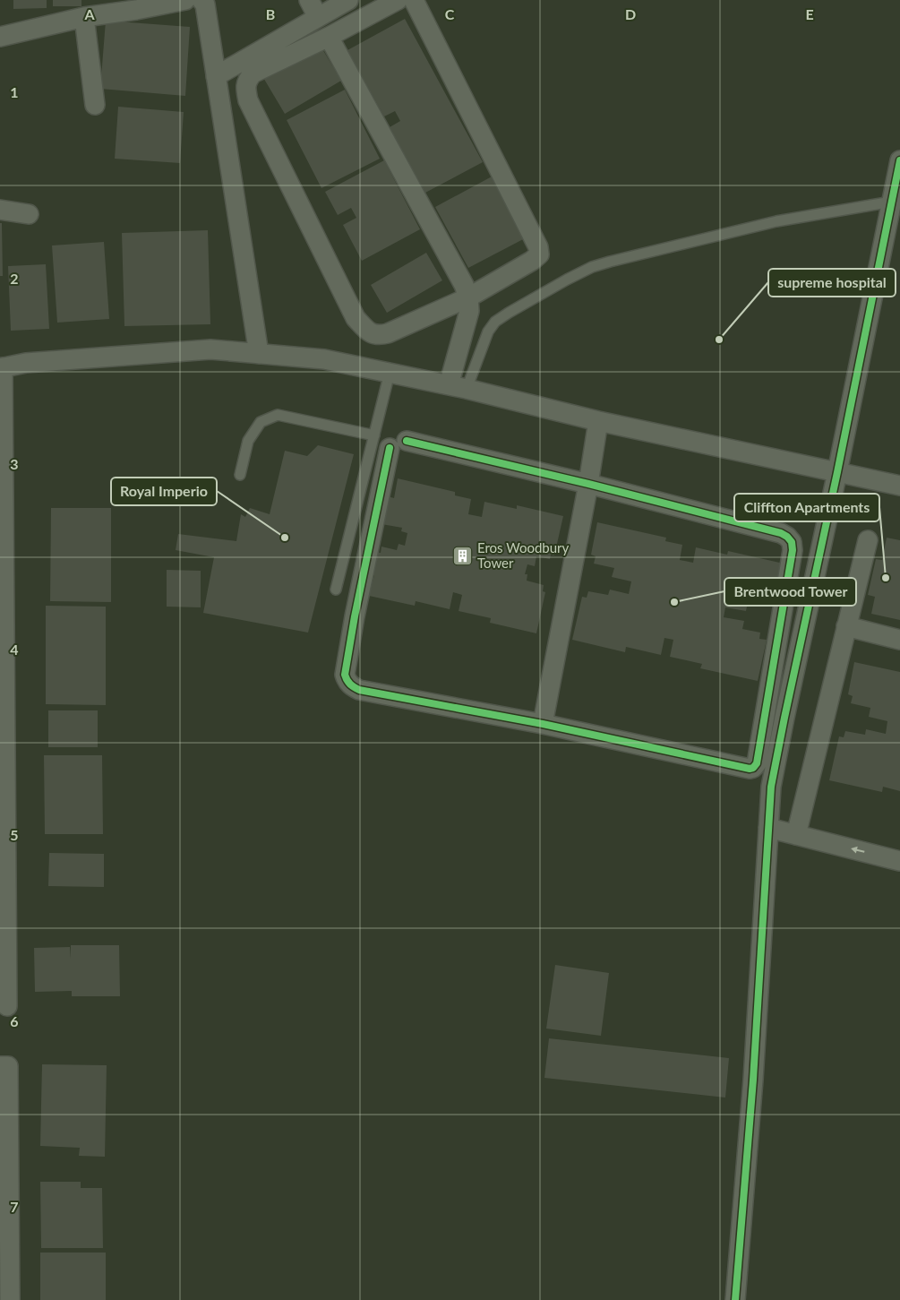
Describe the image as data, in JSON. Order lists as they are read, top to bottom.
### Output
{
  "places": {
    "other": [
      "supreme hospital",
      "Royal Imperio",
      "Cliffton Apartments",
      "Brentwood Tower"
    ],
    "building": ["Eros Woodbury Tower"]
  },
  "grid": {
    "columns": [
      "A",
      "B",
      "C",
      "D",
      "E"
    ],
    "rows": [
      "1",
      "2",
      "3",
      "4",
      "5",
      "6",
      "7"
    ]
  }
}
